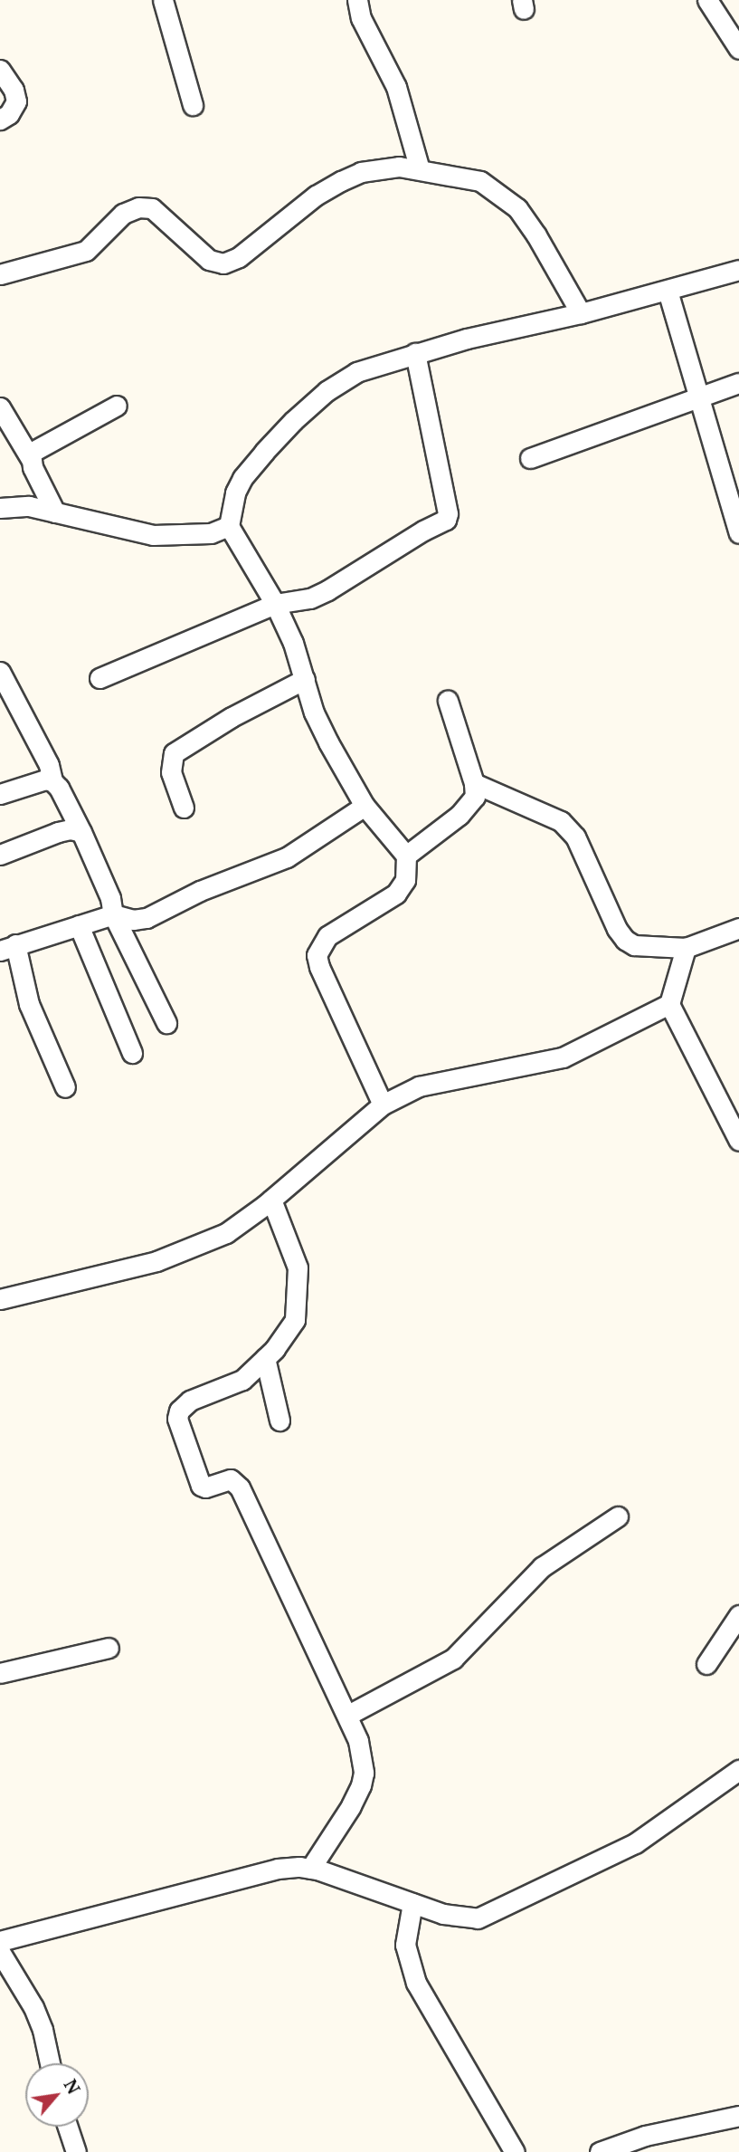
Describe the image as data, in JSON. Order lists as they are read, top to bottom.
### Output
{
  "north": "top right"
}
